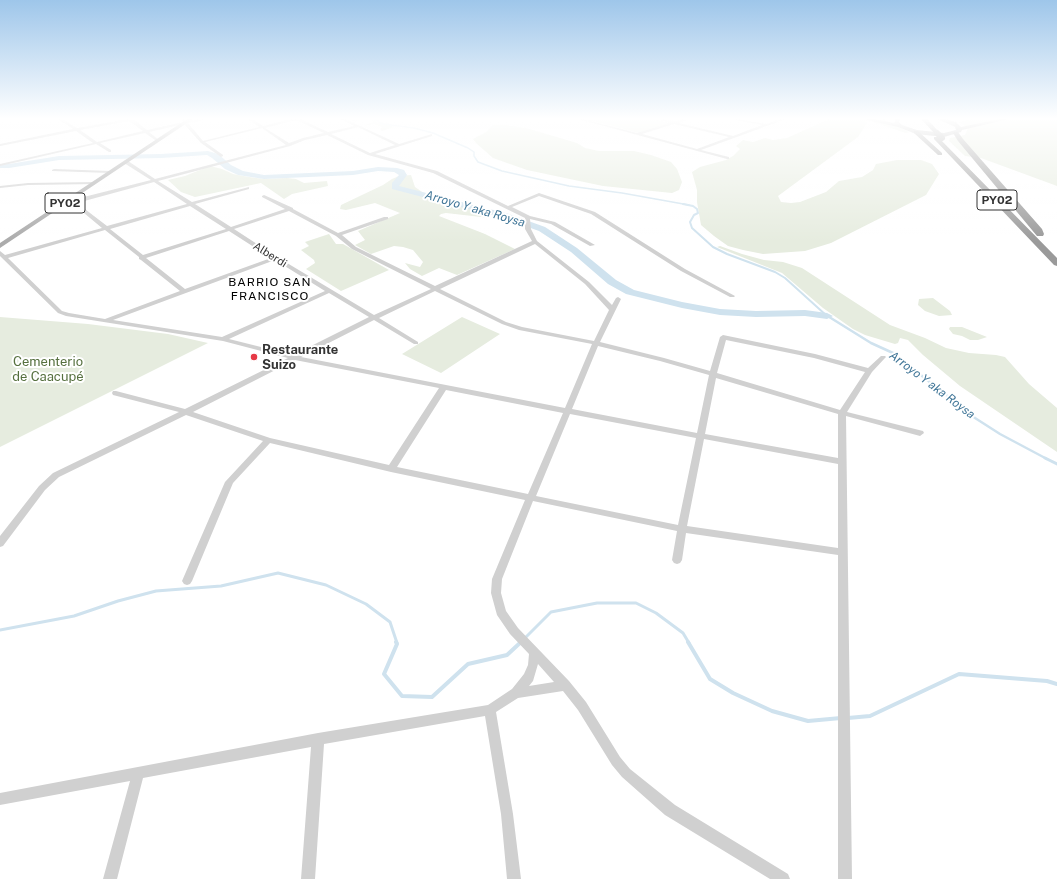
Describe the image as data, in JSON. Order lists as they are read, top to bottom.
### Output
{
  "streets": {
    "highway": ["PY02"],
    "street": ["Alberdi"]
  },
  "crossings": [
    ["PY02", "Alberdi"]
  ],
  "districts": ["BARRIO SAN FRANCISCO"],
  "water": ["Arroyo Y aka Roysa"],
  "parks": ["Cementerio de Caacupé"],
  "places": ["Restaurante Suizo"]
}
